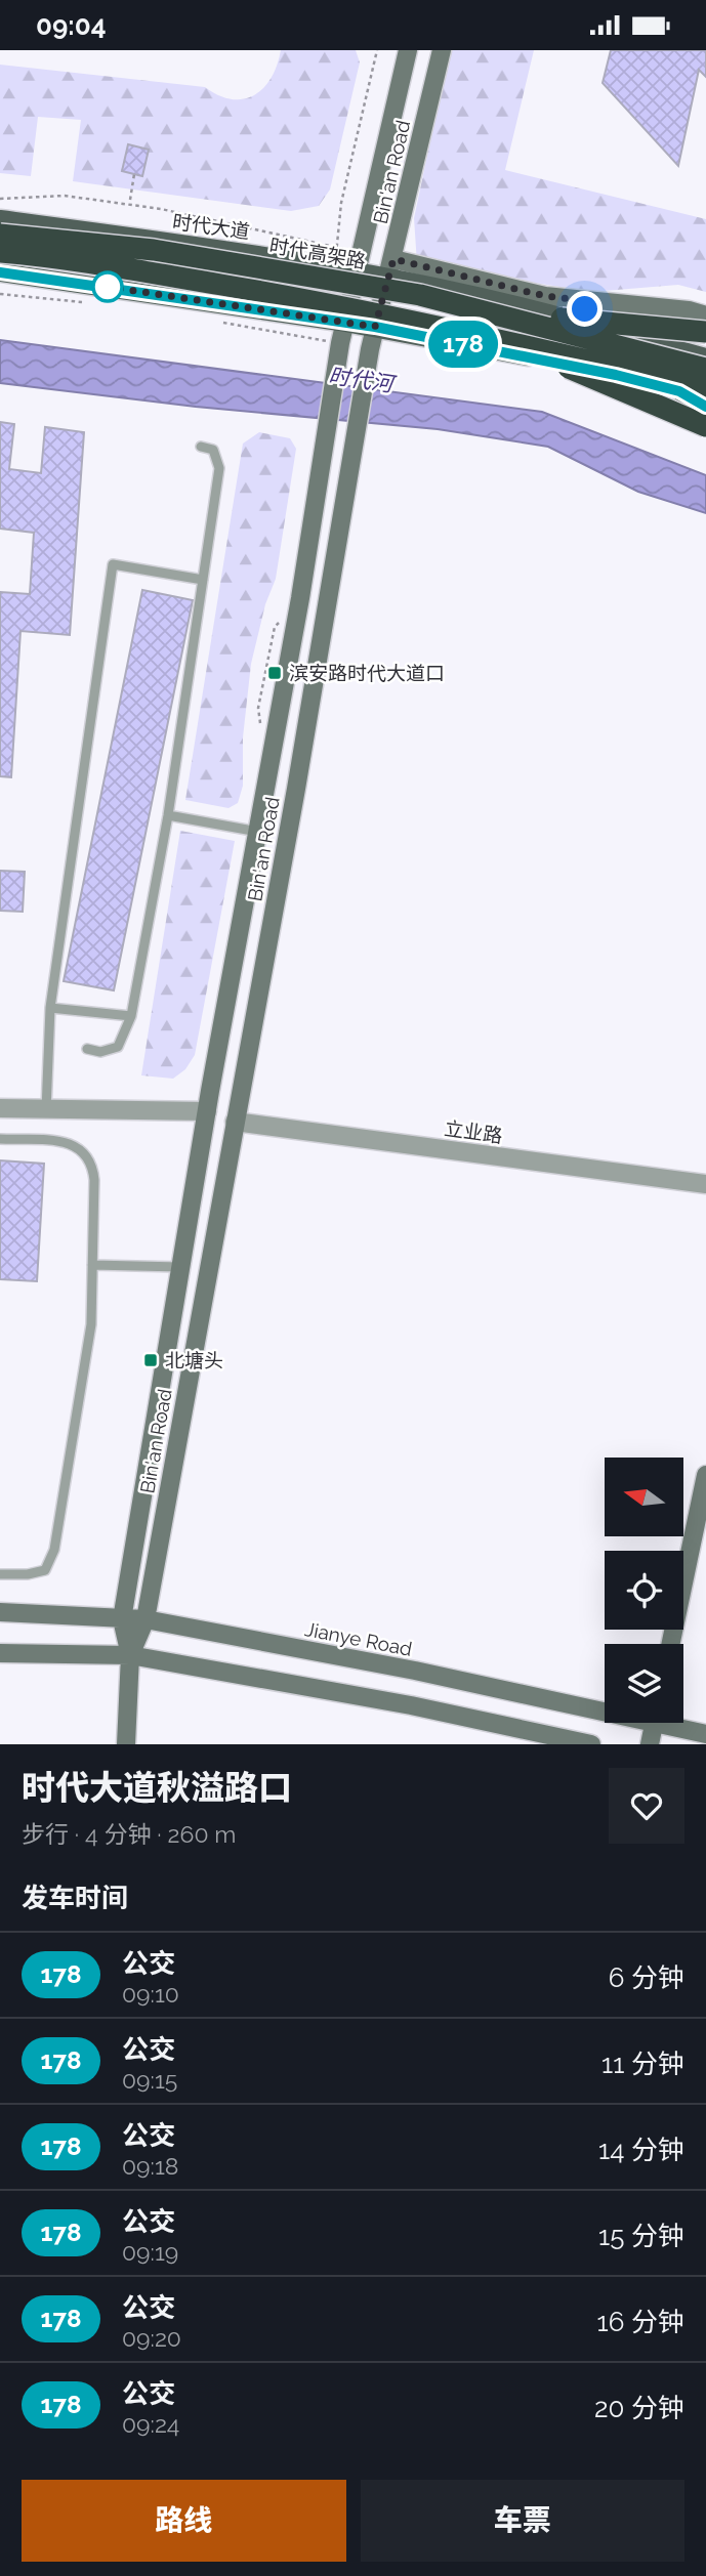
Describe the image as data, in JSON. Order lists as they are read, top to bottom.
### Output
{
  "streets": {
    "highway": ["时代高架路"],
    "main road": ["Bin'an Road", "时代大道", "Jianye Road"],
    "street": ["立业路"]
  },
  "crossings": [
    ["Bin'an Road", "时代大道"],
    ["Bin'an Road", "立业路"],
    ["Bin'an Road", "Jianye Road"],
    ["时代大道", "时代高架路"]
  ],
  "water": ["时代河"],
  "places": {
    "transit": ["滨安路时代大道口", "北塘头"]
  },
  "lines": ["bus line 178"],
  "north": "left",
  "page": {
    "status": "09:04",
    "on_map": "178",
    "heading": [
      ["时代大道秋溢路口", "步行 · 4 分钟 · 260 m"],
      "发车时间"
    ],
    "list": [
      {
        "mark": "178",
        "name": "公交",
        "note": "09:10",
        "value": "6 分钟"
      },
      {
        "mark": "178",
        "name": "公交",
        "note": "09:15",
        "value": "11 分钟"
      },
      {
        "mark": "178",
        "name": "公交",
        "note": "09:18",
        "value": "14 分钟"
      },
      {
        "mark": "178",
        "name": "公交",
        "note": "09:19",
        "value": "15 分钟"
      },
      {
        "mark": "178",
        "name": "公交",
        "note": "09:20",
        "value": "16 分钟"
      },
      {
        "mark": "178",
        "name": "公交",
        "note": "09:24",
        "value": "20 分钟"
      }
    ],
    "buttons": ["路线", "车票"]
  }
}
